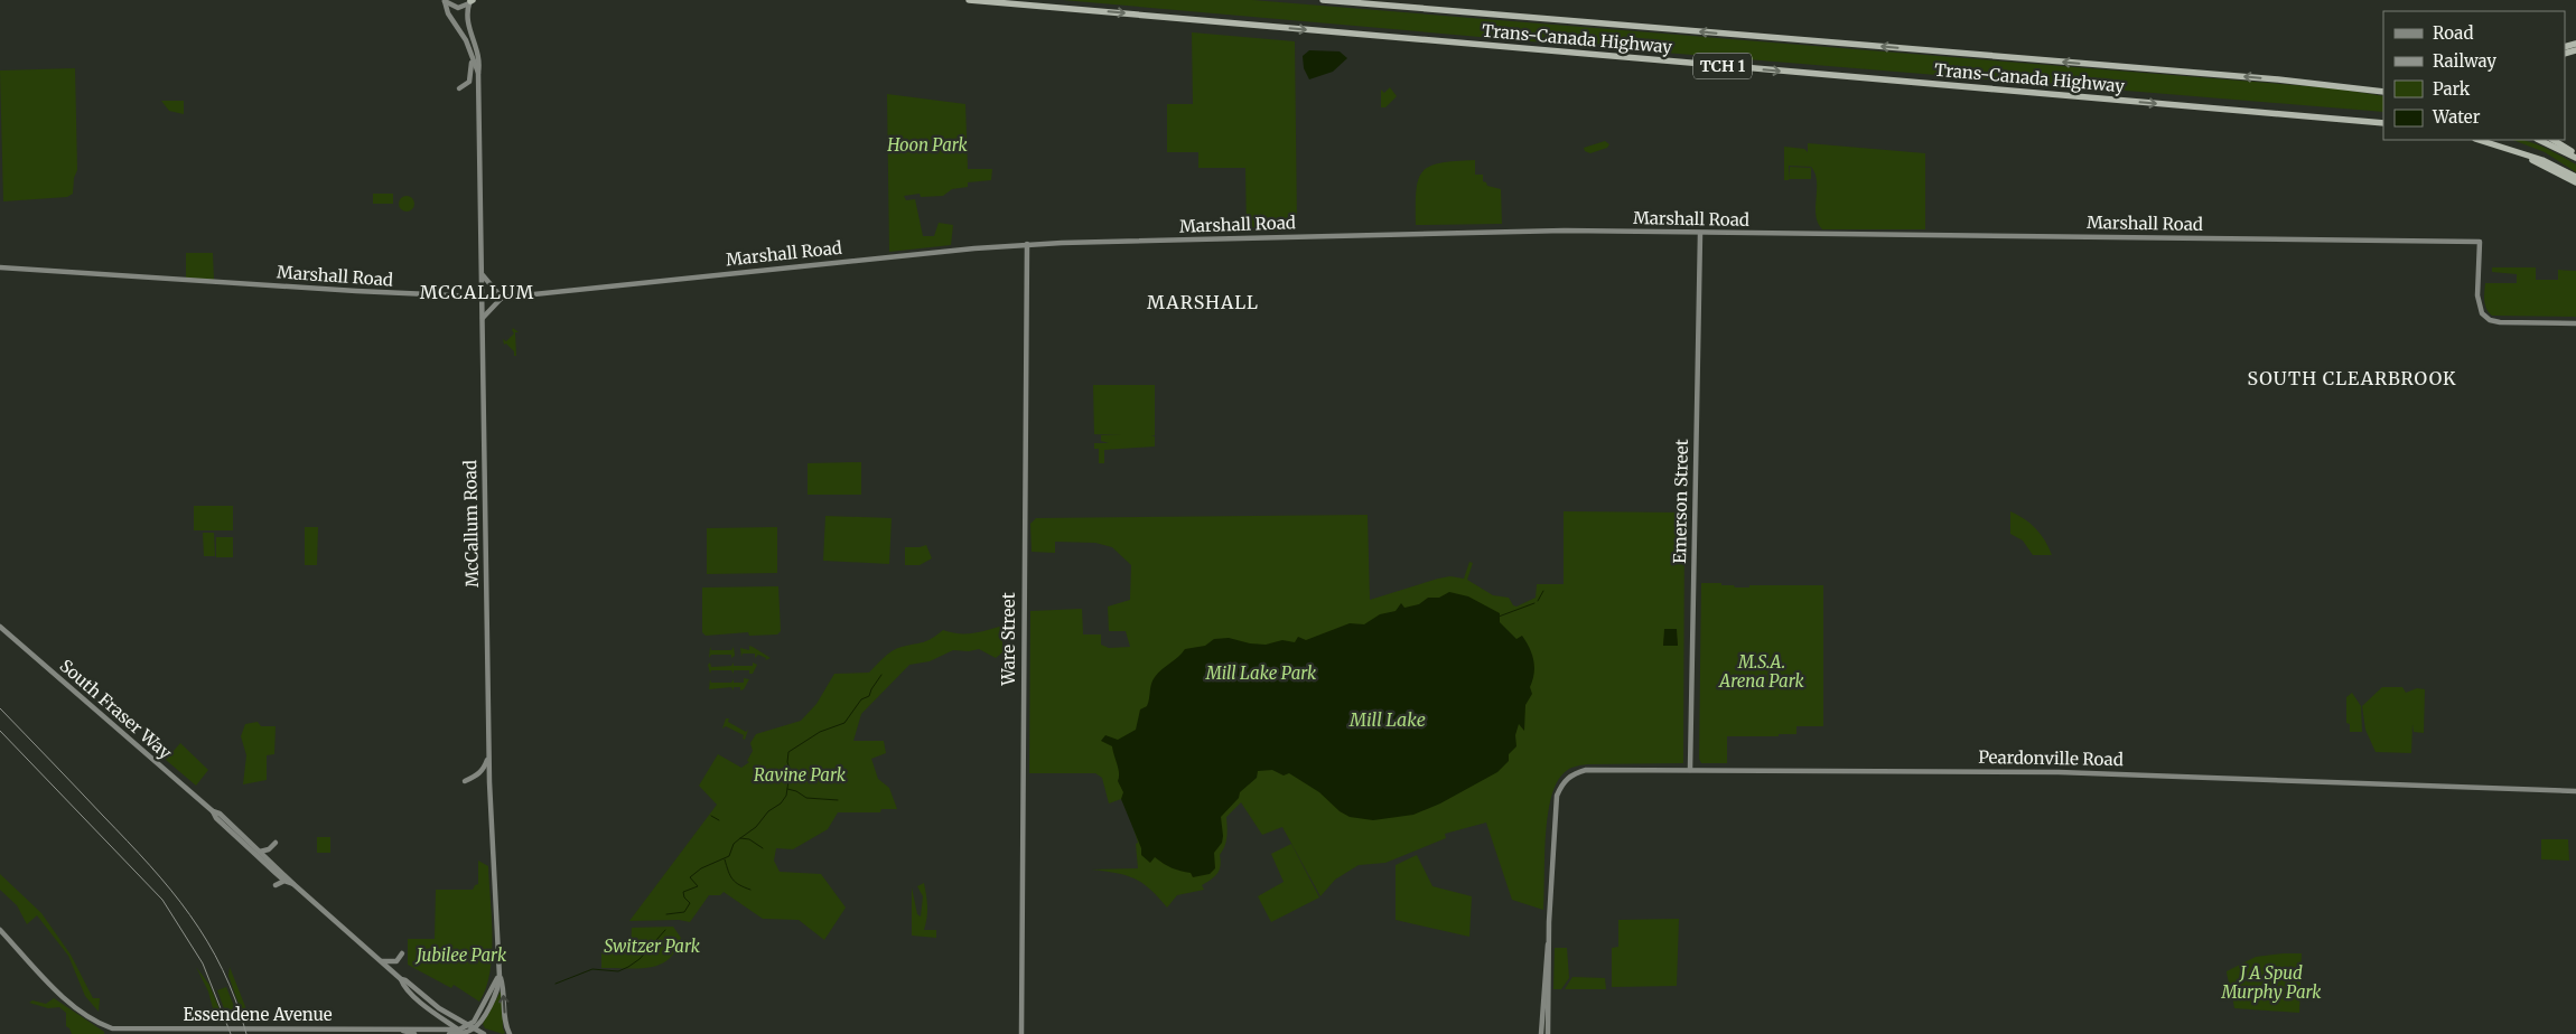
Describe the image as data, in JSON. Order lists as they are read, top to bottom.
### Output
{
  "streets": {
    "highway": ["Trans-Canada Highway", "TCH 1"],
    "main road": [
      "Marshall Road",
      "Emerson Street",
      "McCallum Road",
      "Ware Street",
      "South Fraser Way",
      "Peardonville Road",
      "Essendene Avenue"
    ]
  },
  "crossings": [
    ["Marshall Road", "Emerson Street"],
    ["Marshall Road", "McCallum Road"],
    ["Marshall Road", "Ware Street"],
    ["Emerson Street", "Peardonville Road"],
    ["McCallum Road", "South Fraser Way"],
    ["South Fraser Way", "Essendene Avenue"]
  ],
  "districts": ["MCCALLUM", "MARSHALL", "SOUTH CLEARBROOK"],
  "water": ["Mill Lake"],
  "parks": [
    "Hoon Park",
    "M.S.A. Arena Park",
    "Mill Lake Park",
    "Ravine Park",
    "Switzer Park",
    "Jubilee Park",
    "J A Spud Murphy Park"
  ],
  "legend": [
    "Road",
    "Railway",
    "Park",
    "Water"
  ]
}
